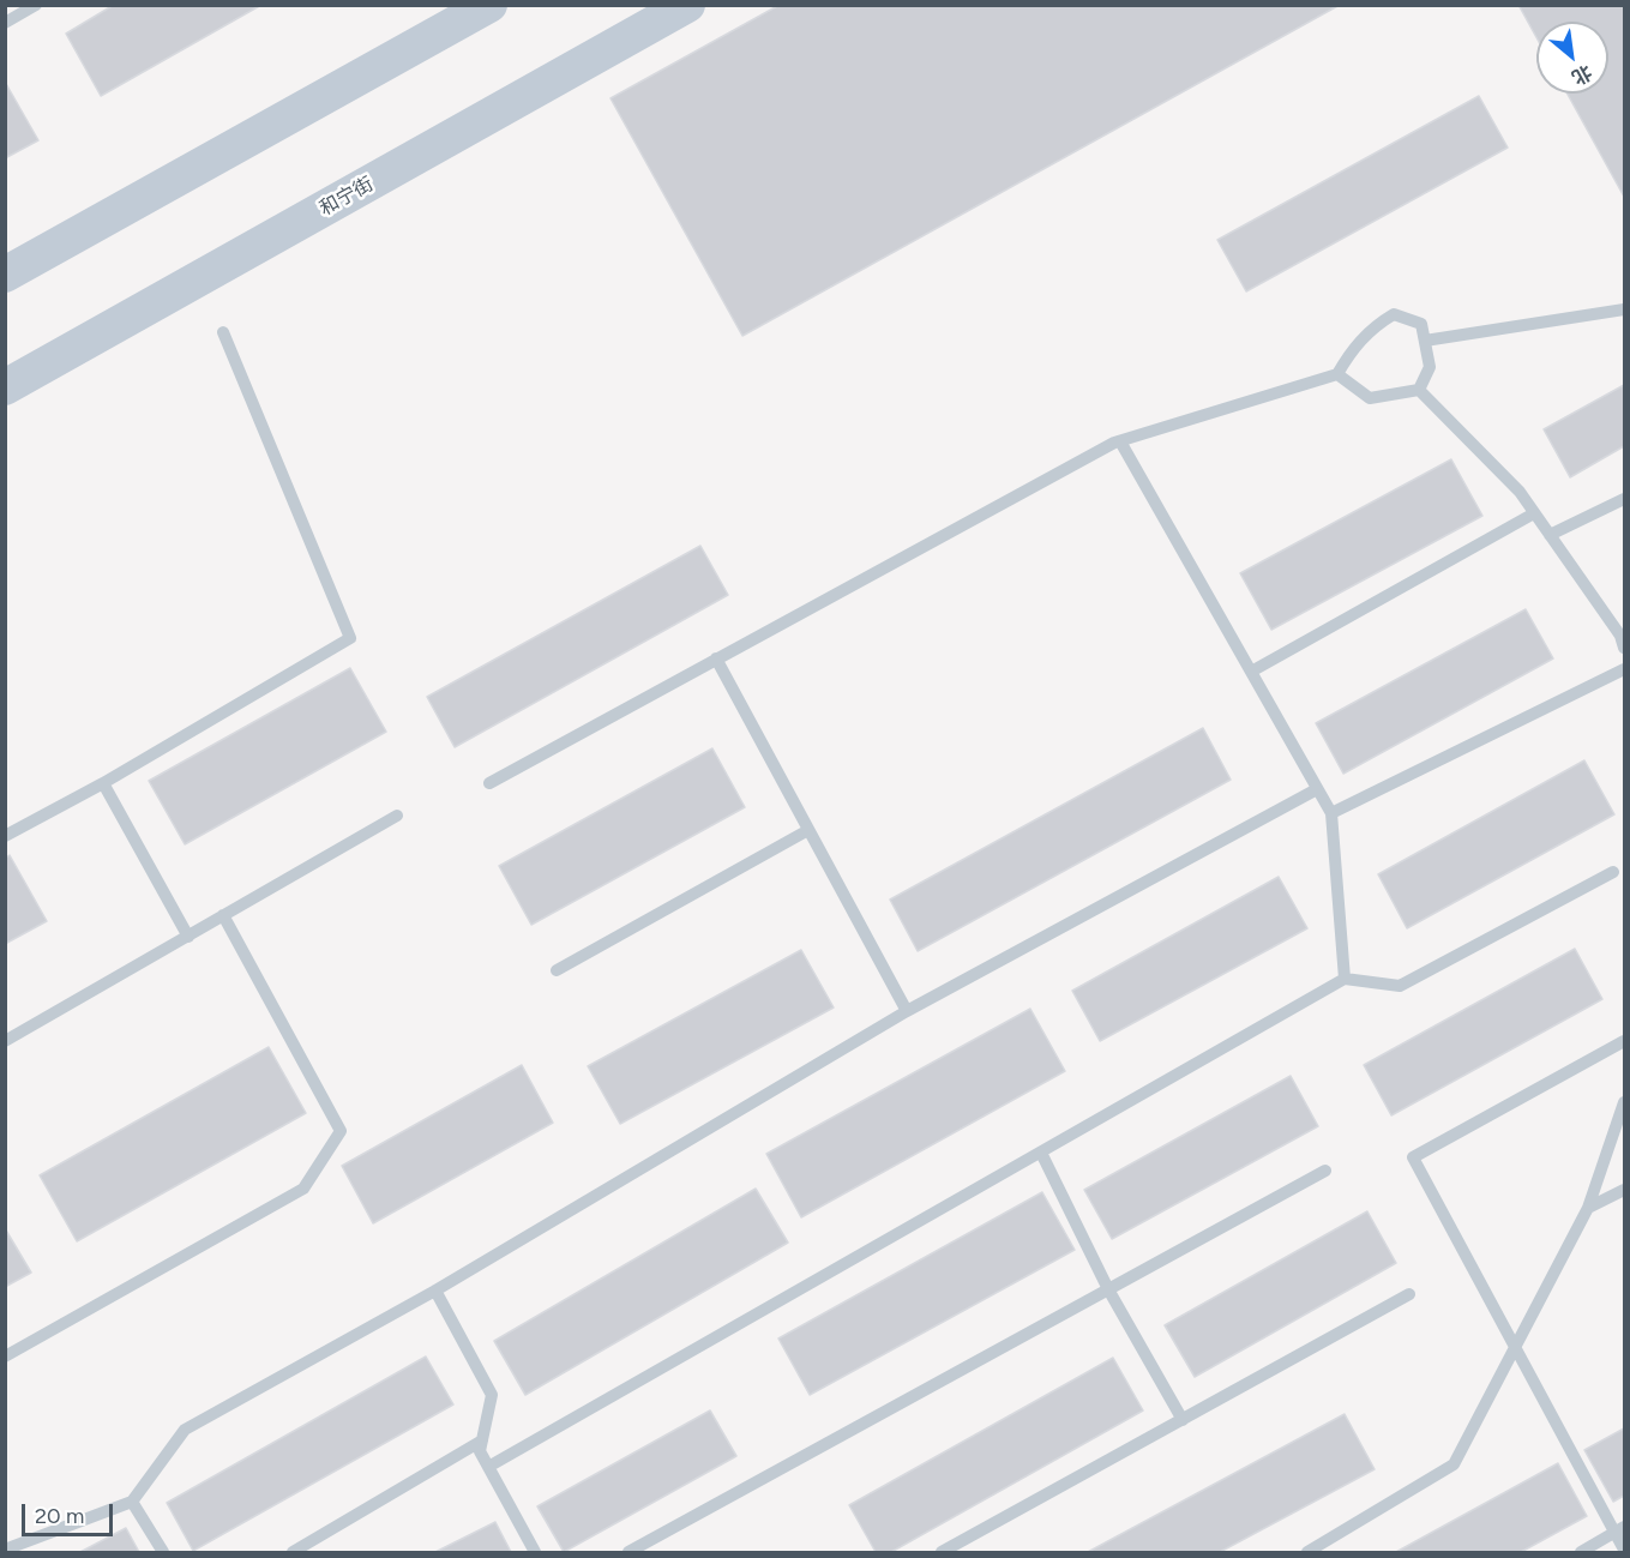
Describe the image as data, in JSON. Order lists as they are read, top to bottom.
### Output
{
  "streets": {
    "main road": ["和宁街"]
  },
  "scale_bar": "20 m",
  "north": "bottom right"
}
